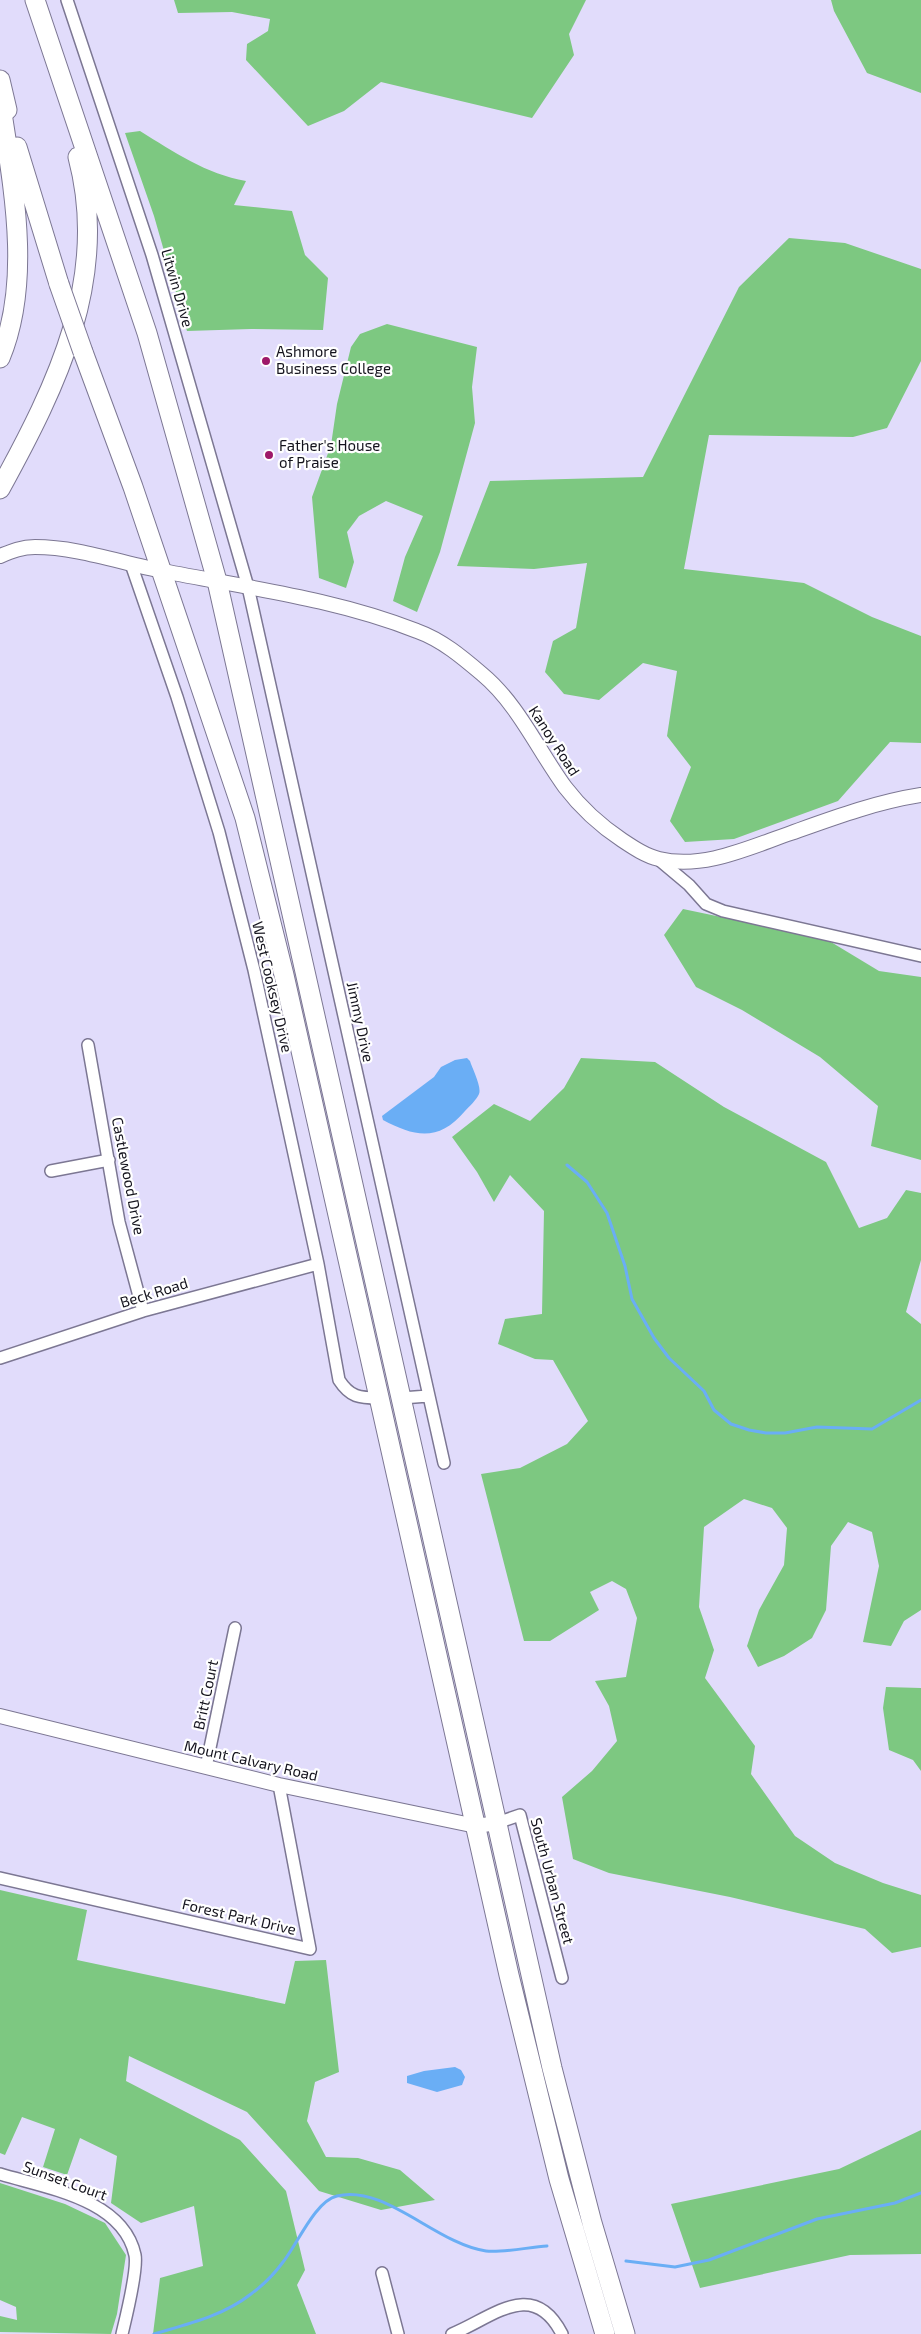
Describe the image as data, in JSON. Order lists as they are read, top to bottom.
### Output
{
  "streets": {
    "street": [
      "Litwin Drive",
      "Kanoy Road",
      "West Cooksey Drive",
      "Jimmy Drive",
      "Castlewood Drive",
      "Beck Road",
      "Britt Court",
      "Mount Calvary Road",
      "South Urban Street",
      "Forest Park Drive",
      "Sunset Court"
    ]
  },
  "crossings": [
    ["Litwin Drive", "Kanoy Road"],
    ["Litwin Drive", "Jimmy Drive"],
    ["Kanoy Road", "West Cooksey Drive"],
    ["Kanoy Road", "Jimmy Drive"],
    ["West Cooksey Drive", "Beck Road"],
    ["Castlewood Drive", "Beck Road"],
    ["Britt Court", "Mount Calvary Road"],
    ["Mount Calvary Road", "South Urban Street"],
    ["Mount Calvary Road", "Forest Park Drive"]
  ],
  "places": ["Ashmore Business College", "Father's House of Praise"]
}
